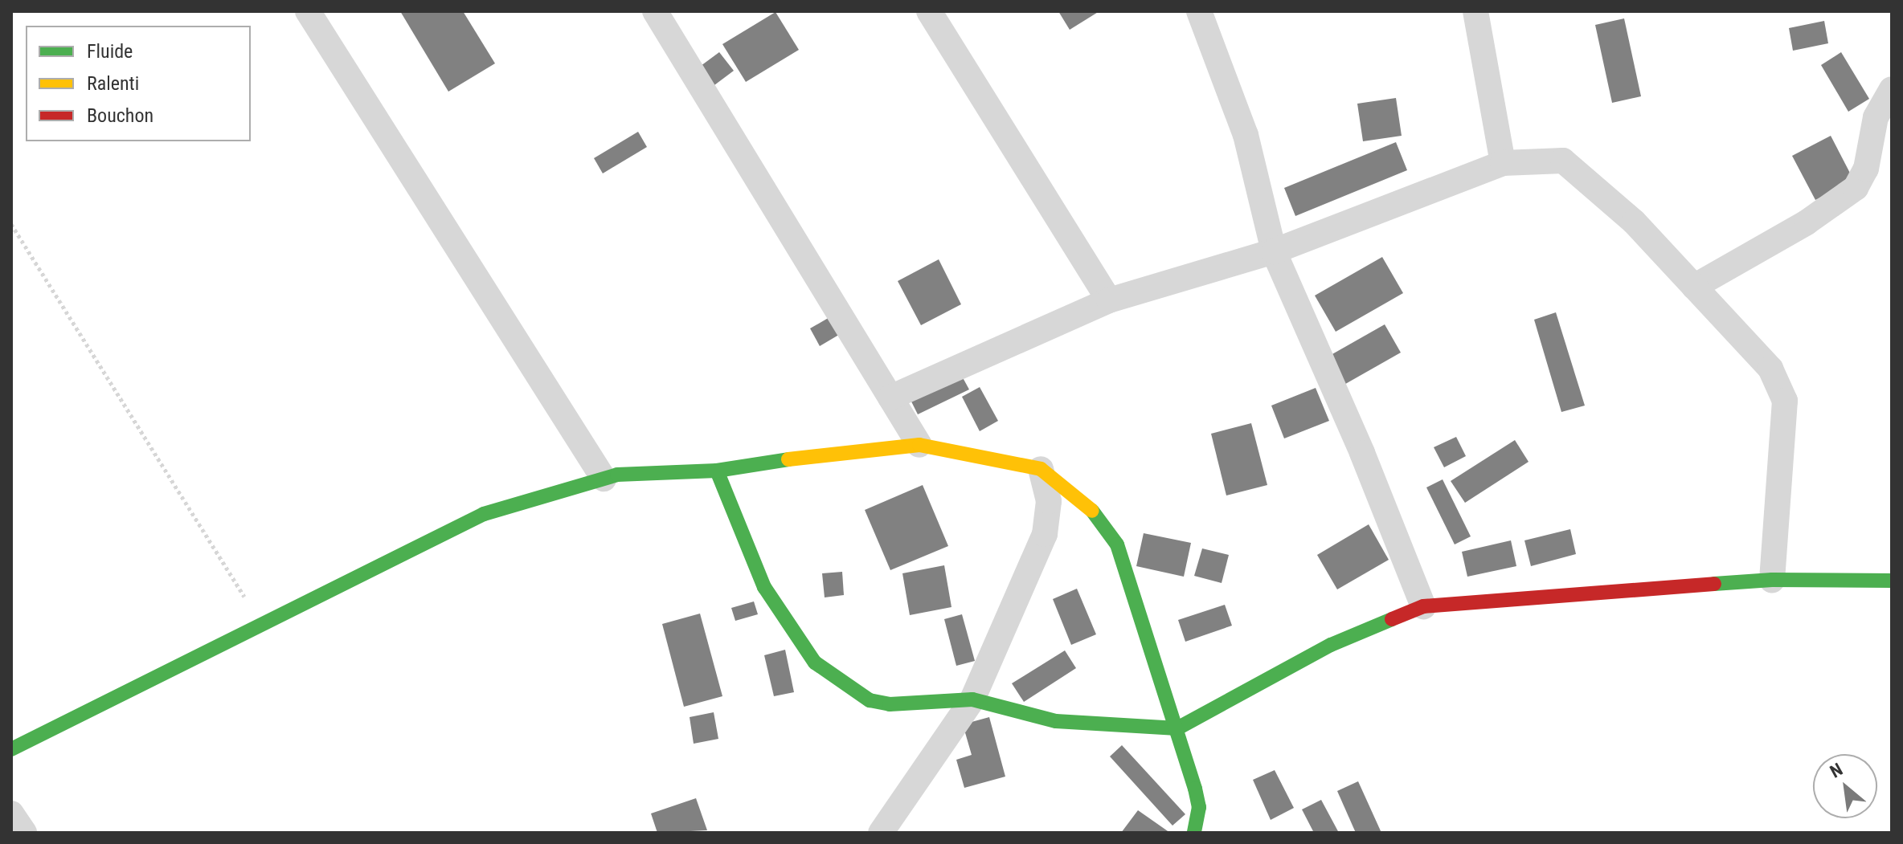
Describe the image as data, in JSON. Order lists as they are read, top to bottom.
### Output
{
  "legend": ["Fluide", "Ralenti", "Bouchon"],
  "north": "top left"
}
